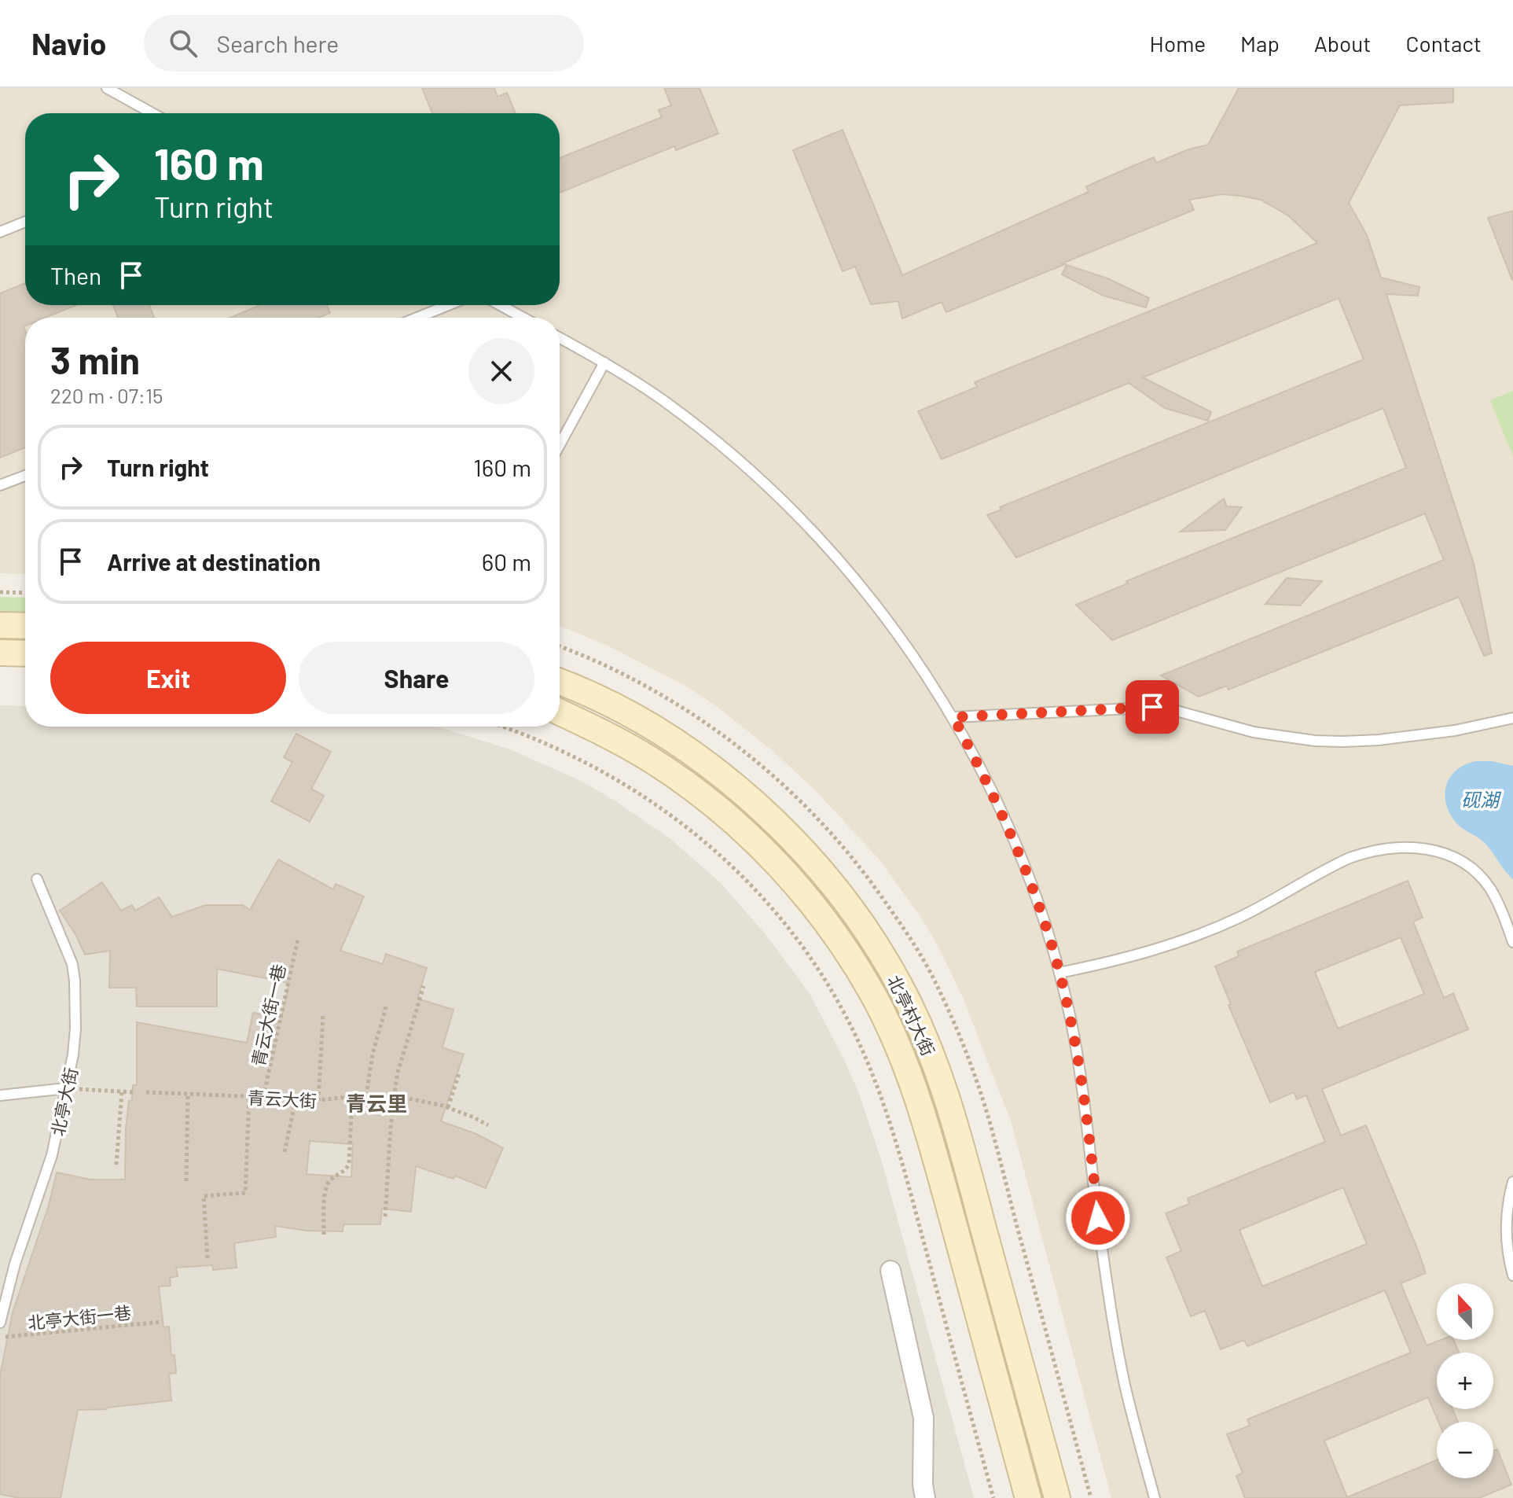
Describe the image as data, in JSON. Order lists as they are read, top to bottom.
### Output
{
  "streets": {
    "main road": ["北亭村大街"],
    "lane": ["北亭大街"],
    "path": ["青云大街一巷", "青云大街", "北亭大街一巷"]
  },
  "crossings": [
    ["青云大街一巷", "青云大街"]
  ],
  "districts": ["青云里"],
  "water": ["砚湖"],
  "north": "top",
  "page": {
    "header": "Navio",
    "search": "Search here",
    "nav": [
      "Home",
      "Map",
      "About",
      "Contact"
    ],
    "turn": ["160 m", "Turn right"],
    "then": "Then",
    "heading": ["3 min", "220 m · 07:15"],
    "list": [
      {
        "name": "Turn right",
        "value": "160 m"
      },
      {
        "name": "Arrive at destination",
        "value": "60 m"
      }
    ],
    "buttons": ["Exit", "Share"],
    "map_buttons": ["+", "−"]
  }
}
